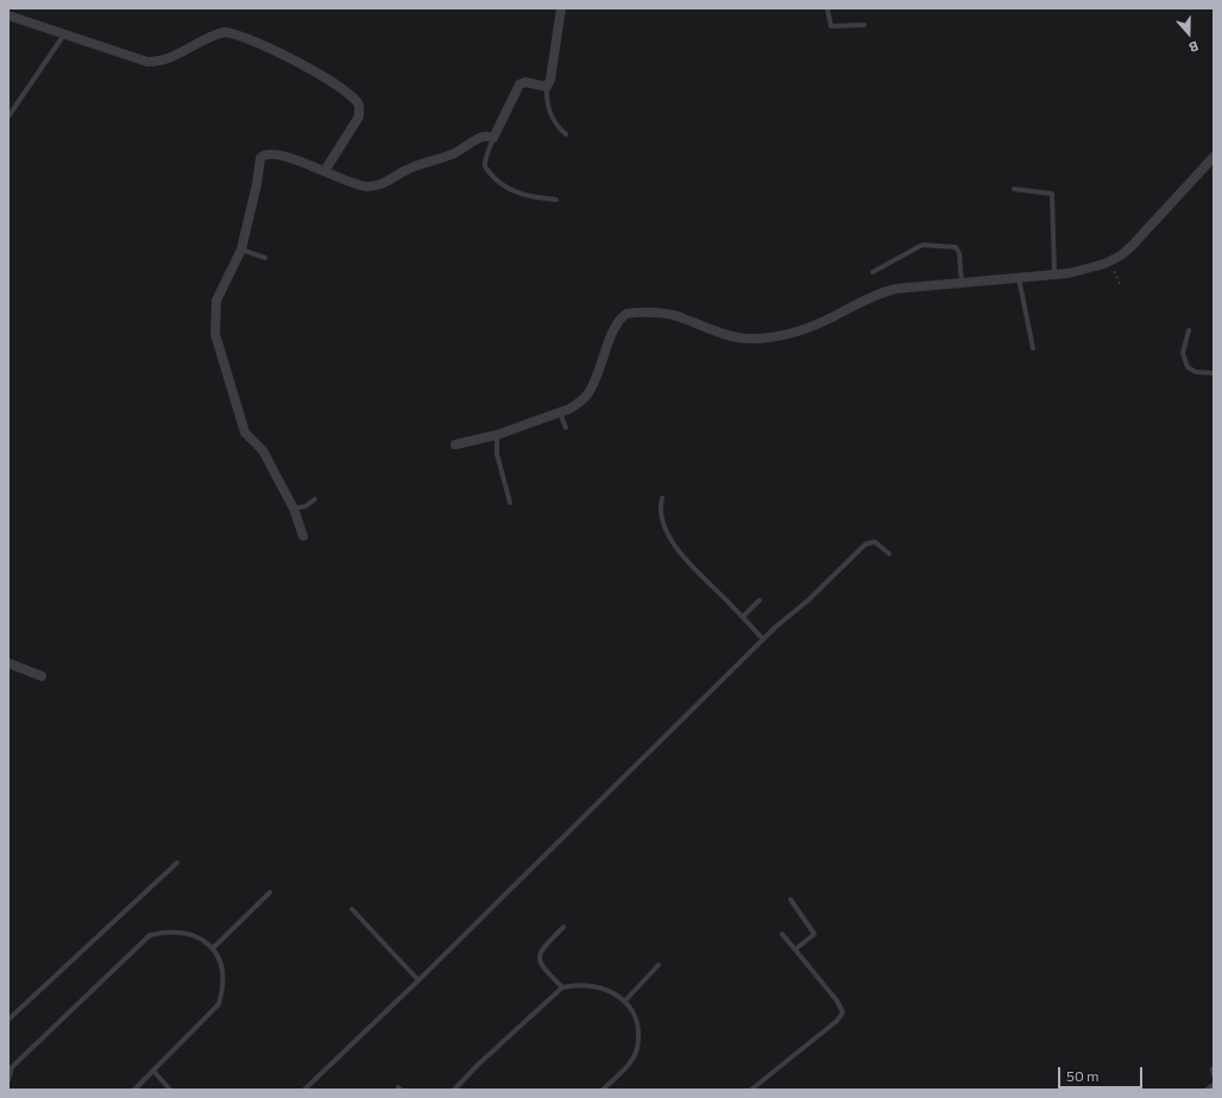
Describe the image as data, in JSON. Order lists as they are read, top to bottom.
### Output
{
  "scale_bar": "50 m",
  "north": "bottom"
}
